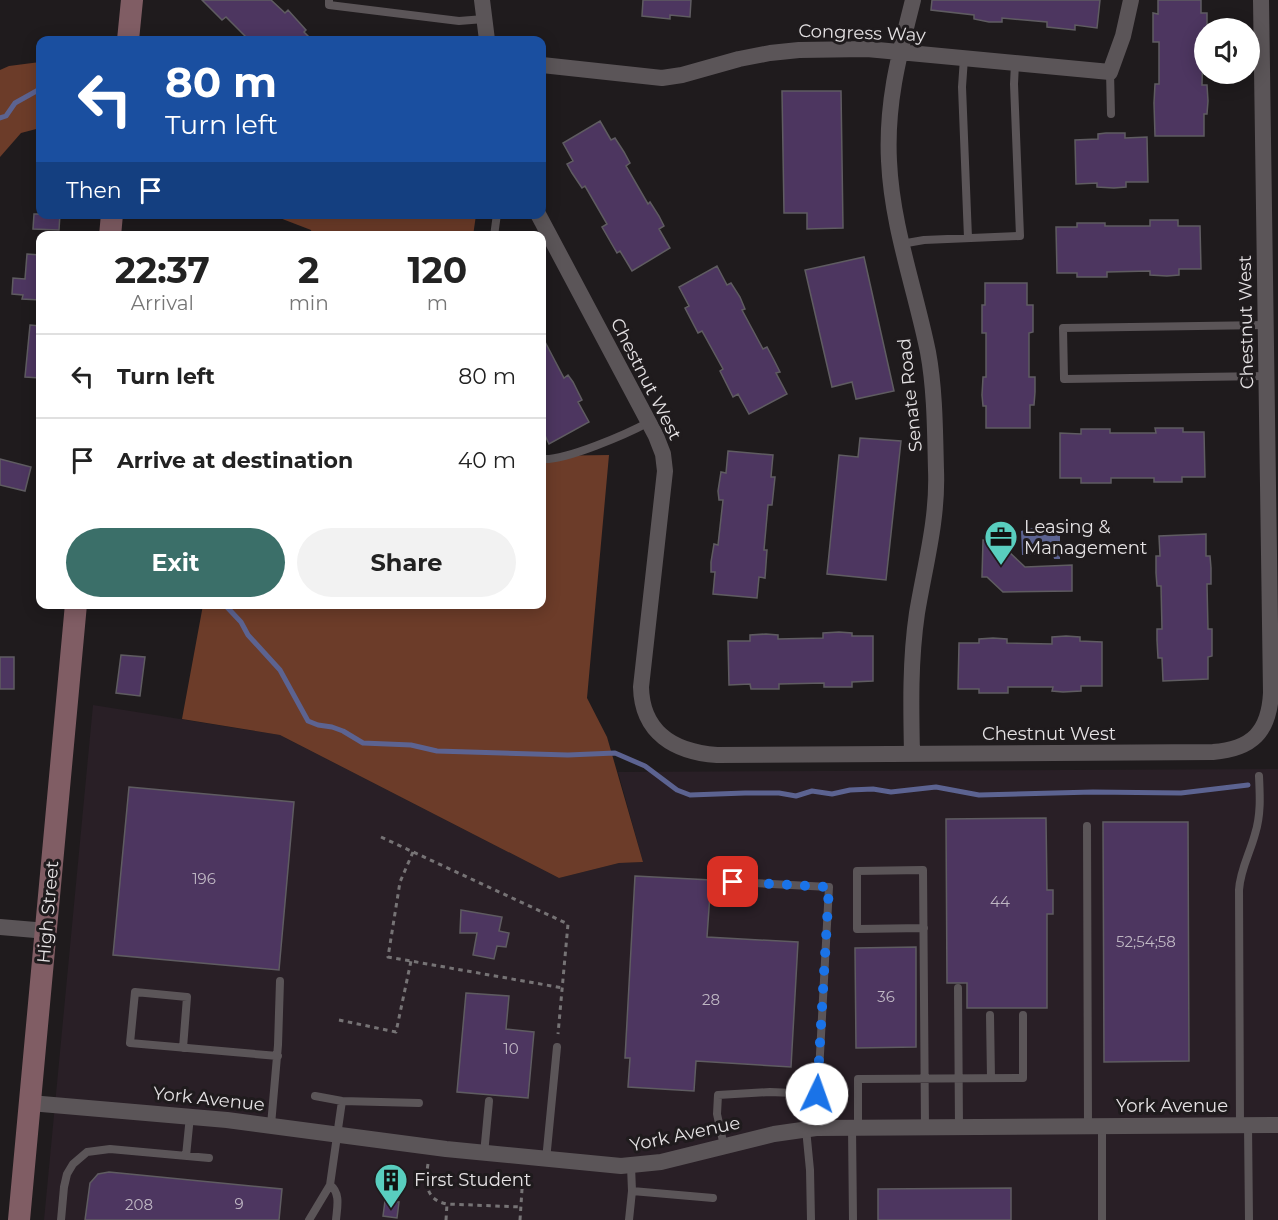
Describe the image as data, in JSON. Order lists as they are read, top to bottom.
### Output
{
  "streets": {
    "main road": ["High Street"],
    "street": [
      "Congress Way",
      "Chestnut West",
      "Senate Road",
      "York Avenue"
    ]
  },
  "crossings": [
    ["Congress Way", "Senate Road"],
    ["Chestnut West", "Senate Road"],
    ["High Street", "York Avenue"]
  ],
  "places": {
    "office": ["Leasing & Management"],
    "building": ["First Student"]
  },
  "house_numbers": [
    "196",
    "44",
    "52;54;58",
    "36",
    "28",
    "10",
    "9",
    "208"
  ],
  "page": {
    "turn": ["80 m", "Turn left"],
    "then": "Then",
    "eta": [
      "22:37",
      "Arrival",
      "2",
      "min",
      "120",
      "m"
    ],
    "list": [
      {
        "name": "Turn left",
        "value": "80 m"
      },
      {
        "name": "Arrive at destination",
        "value": "40 m"
      }
    ],
    "buttons": ["Exit", "Share"]
  }
}
